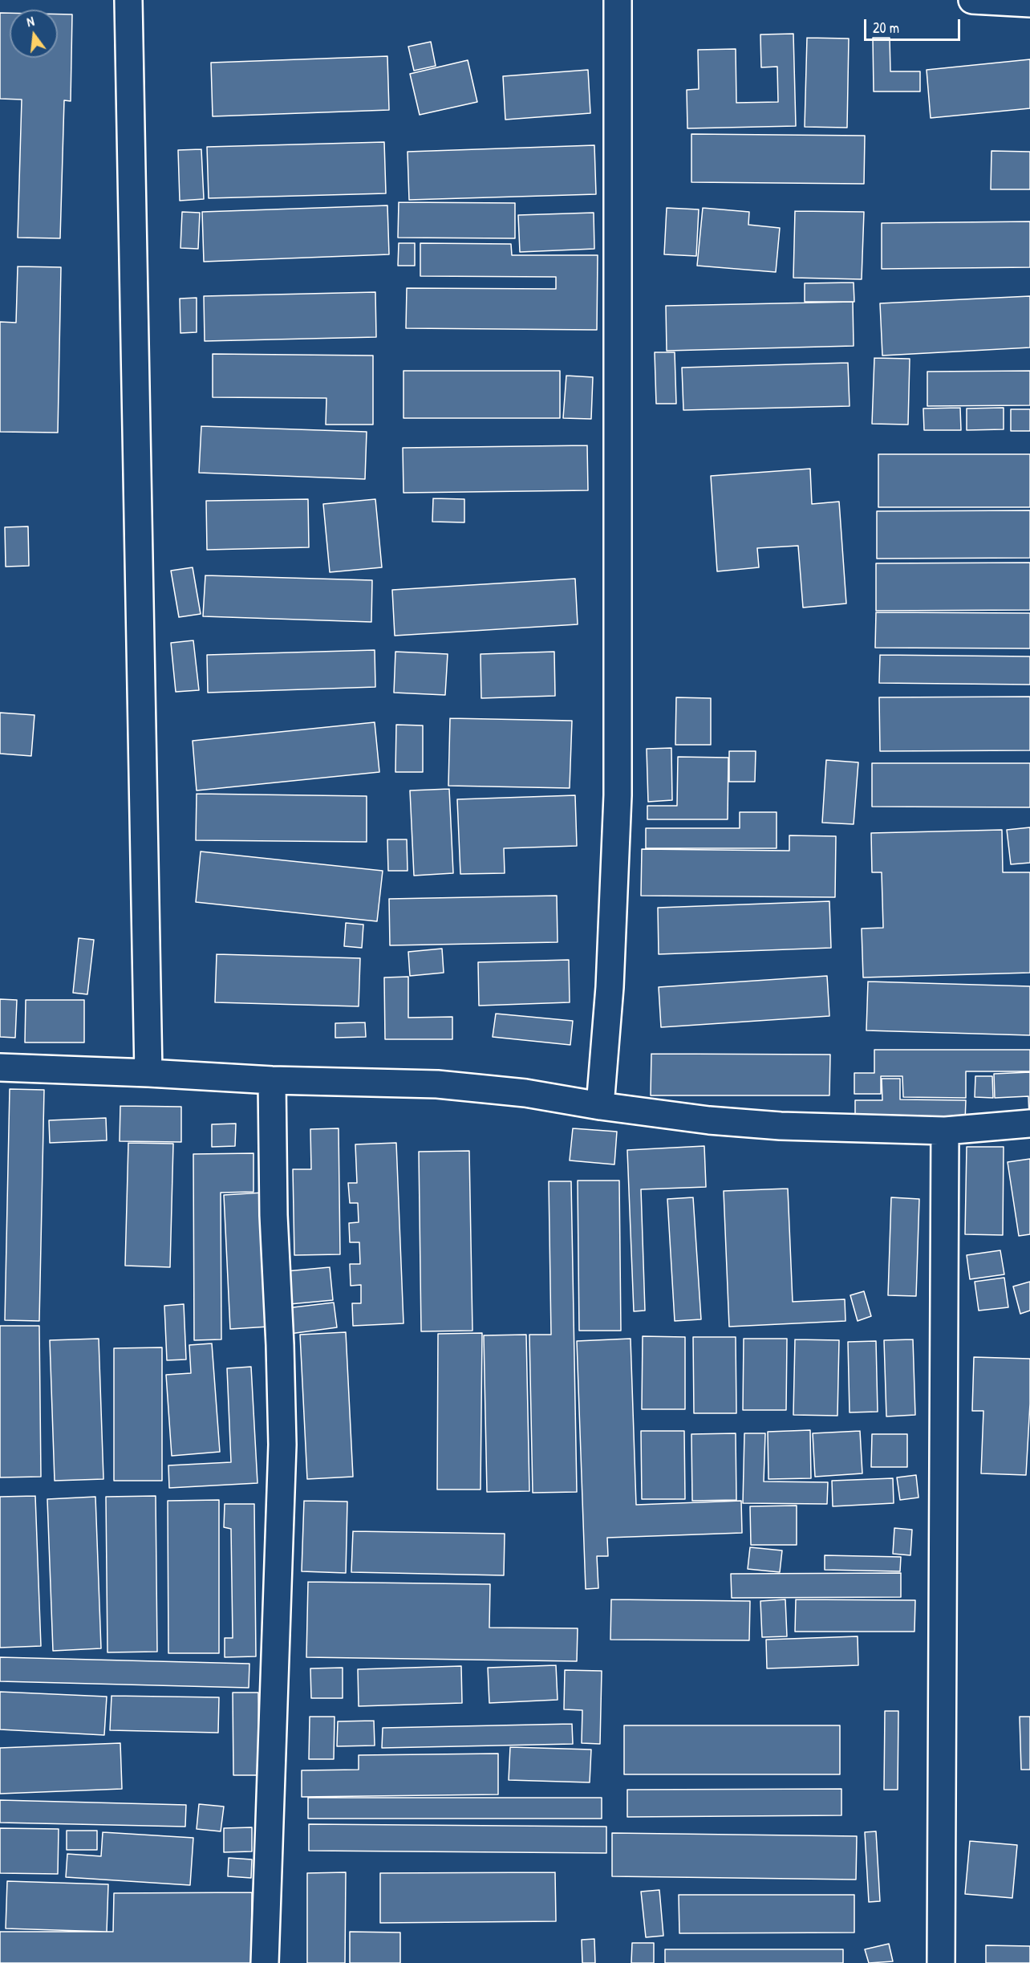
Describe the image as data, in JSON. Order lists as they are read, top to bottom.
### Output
{
  "scale_bar": "20 m",
  "north": "top"
}
